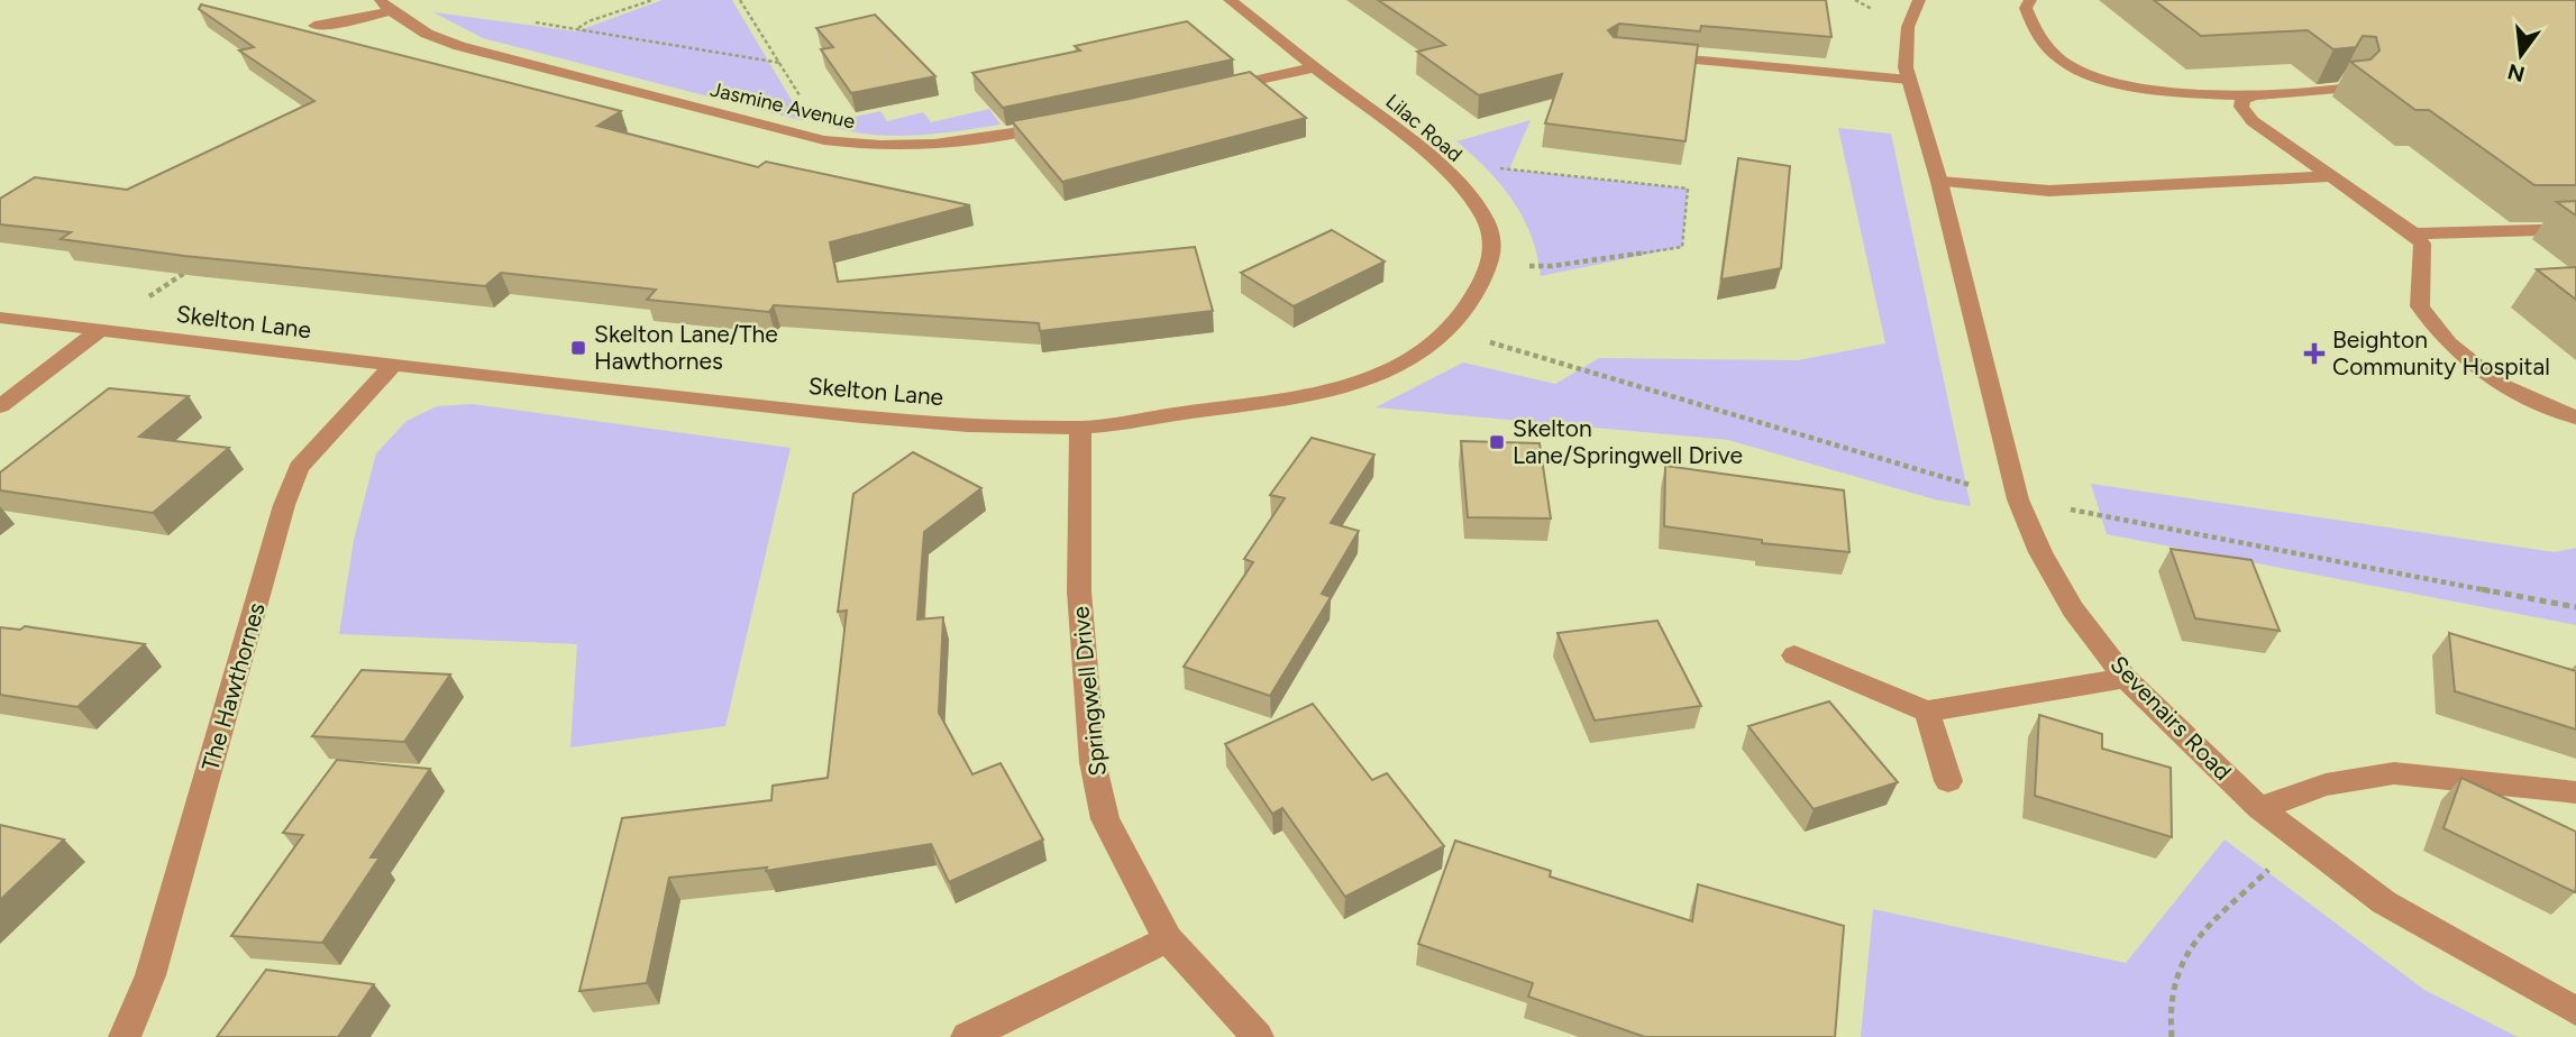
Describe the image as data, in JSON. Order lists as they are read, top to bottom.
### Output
{
  "streets": {
    "street": [
      "Jasmine Avenue",
      "Lilac Road",
      "Skelton Lane",
      "The Hawthornes",
      "Springwell Drive",
      "Sevenairs Road"
    ]
  },
  "crossings": [
    ["Lilac Road", "Skelton Lane"],
    ["Skelton Lane", "The Hawthornes"],
    ["Skelton Lane", "Springwell Drive"]
  ],
  "places": {
    "transit": ["Skelton Lane/The Hawthornes", "Skelton Lane/Springwell Drive"],
    "health": ["Beighton Community Hospital"]
  },
  "north": "bottom"
}
